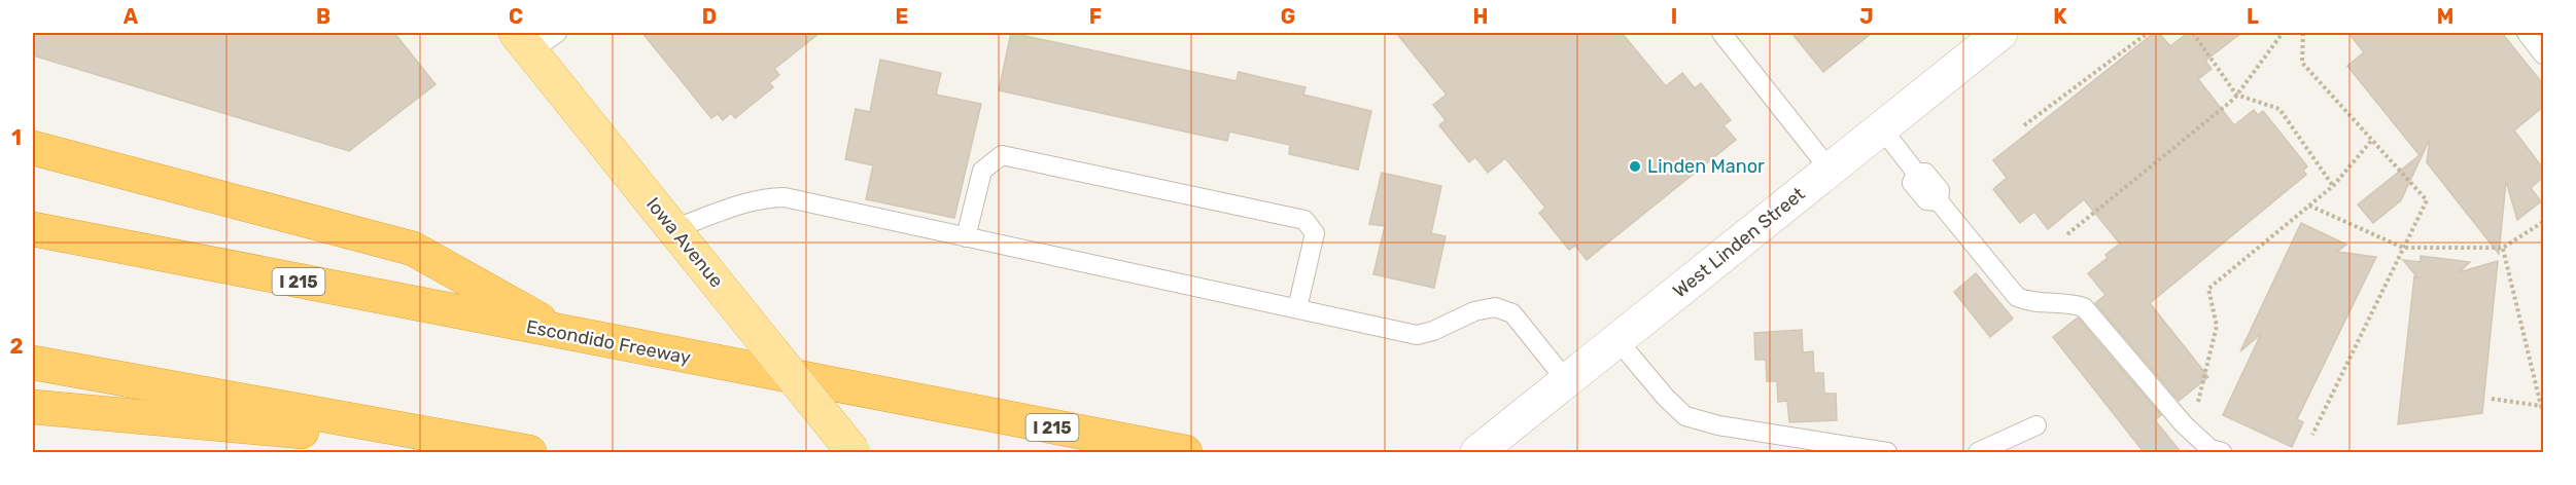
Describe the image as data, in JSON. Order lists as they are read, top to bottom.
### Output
{
  "streets": {
    "highway": ["I 215", "Escondido Freeway"],
    "main road": ["Iowa Avenue"],
    "street": ["West Linden Street"]
  },
  "places": ["Linden Manor"],
  "grid": {
    "columns": [
      "A",
      "B",
      "C",
      "D",
      "E",
      "F",
      "G",
      "H",
      "I",
      "J",
      "K",
      "L",
      "M"
    ],
    "rows": ["1", "2"]
  }
}
